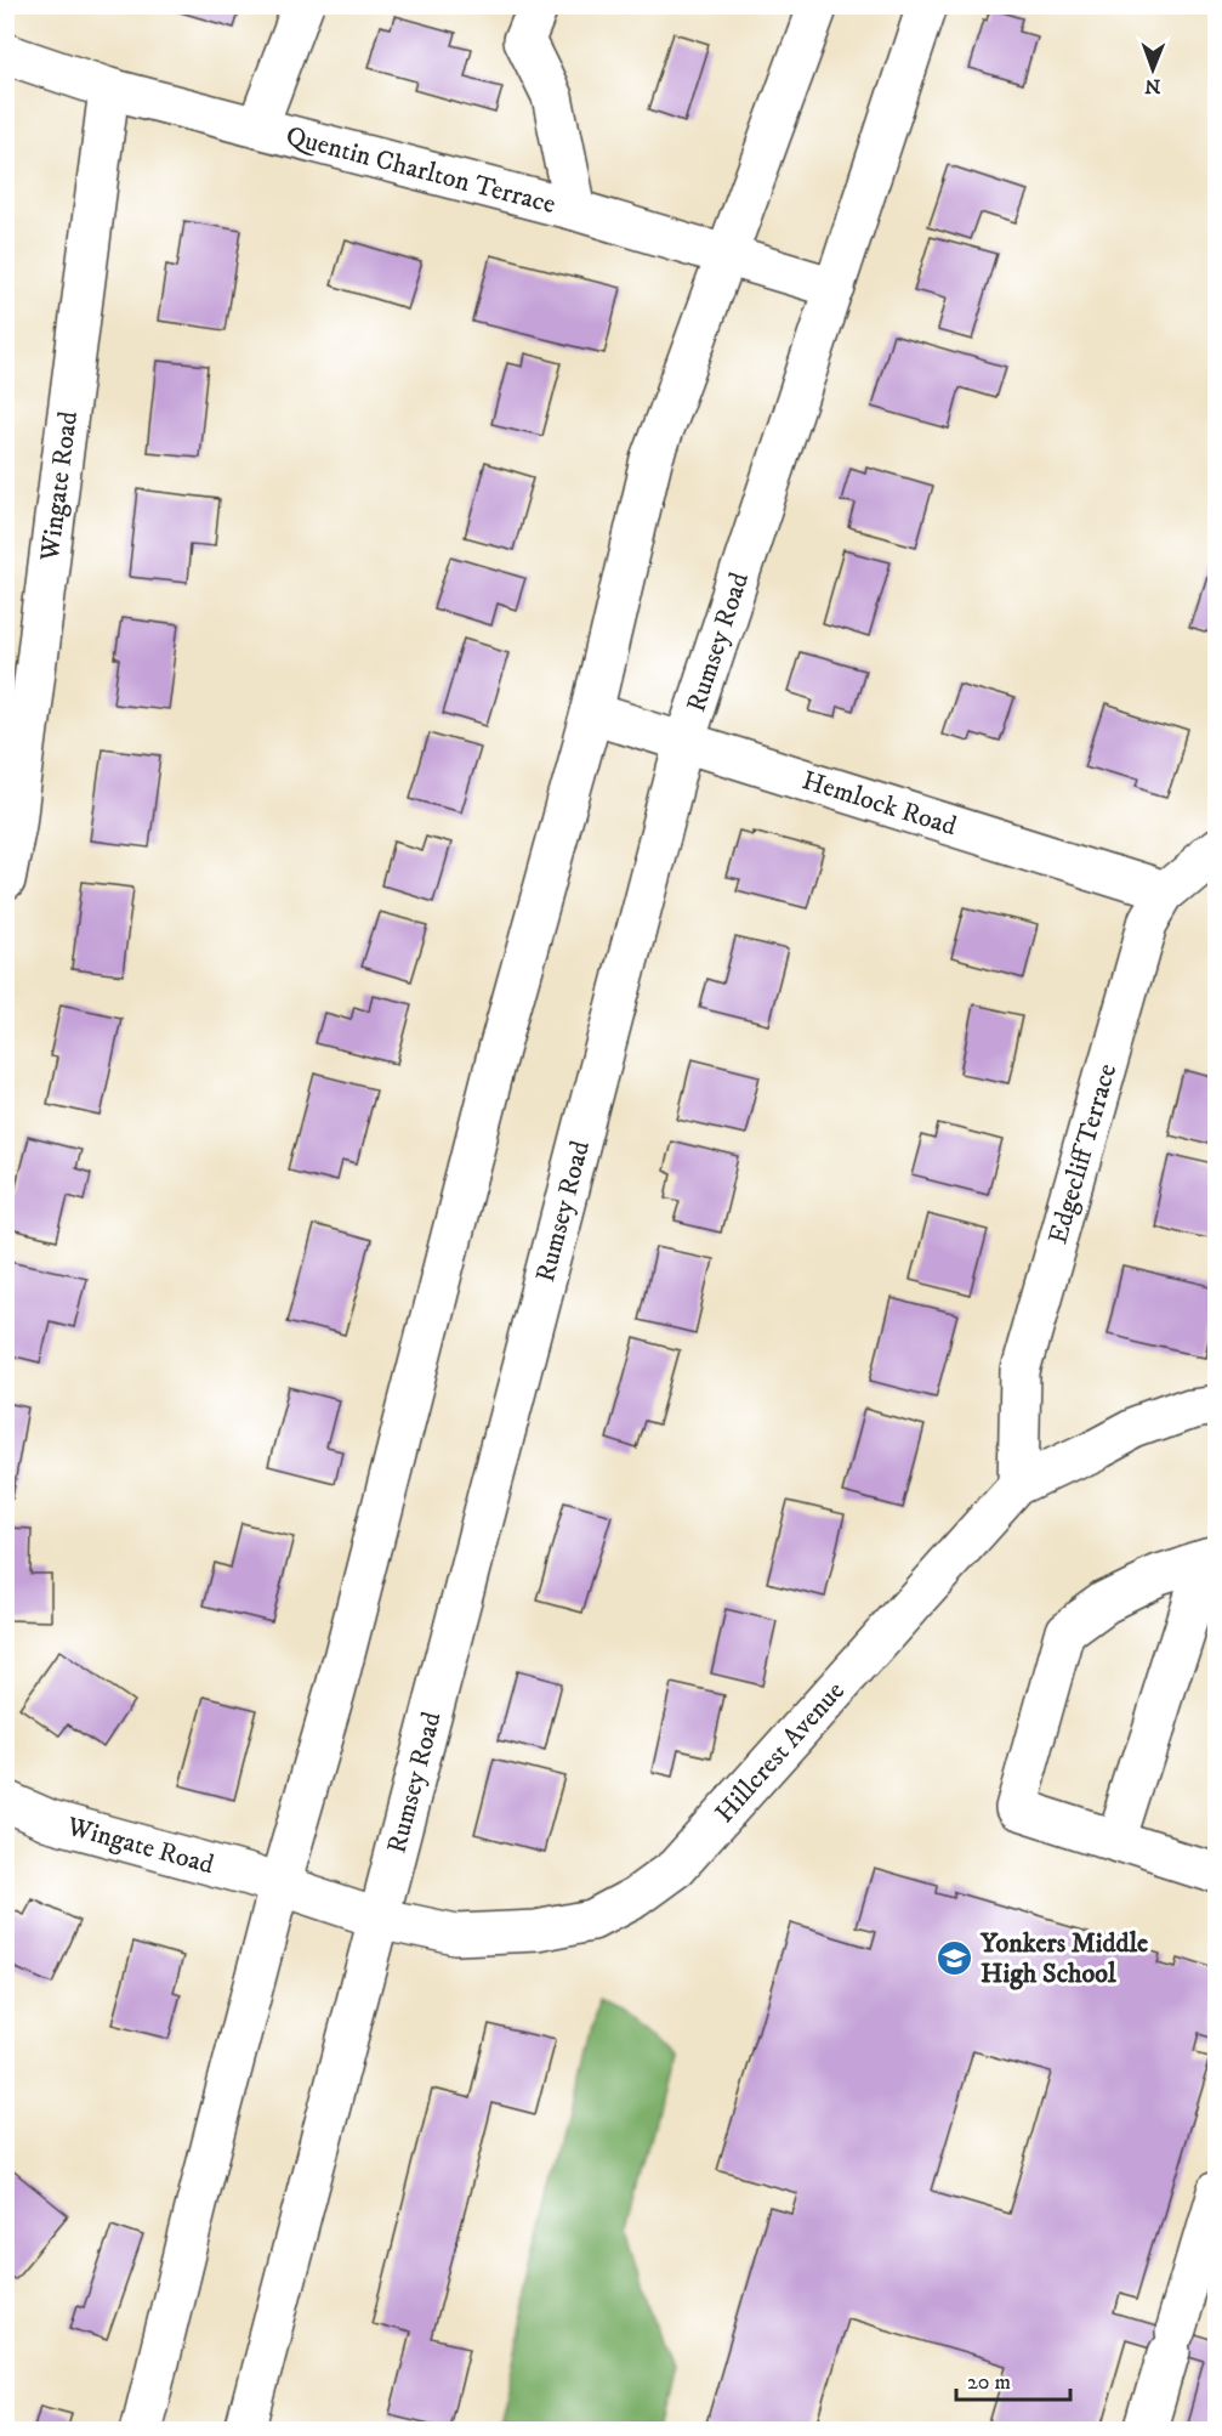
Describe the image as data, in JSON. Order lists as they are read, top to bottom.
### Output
{
  "streets": {
    "street": [
      "Quentin Charlton Terrace",
      "Wingate Road",
      "Rumsey Road",
      "Hemlock Road",
      "Edgecliff Terrace",
      "Hillcrest Avenue"
    ]
  },
  "crossings": [
    ["Quentin Charlton Terrace", "Wingate Road"],
    ["Quentin Charlton Terrace", "Rumsey Road"],
    ["Wingate Road", "Hillcrest Avenue"],
    ["Rumsey Road", "Hemlock Road"],
    ["Rumsey Road", "Hillcrest Avenue"],
    ["Hemlock Road", "Edgecliff Terrace"],
    ["Edgecliff Terrace", "Hillcrest Avenue"]
  ],
  "places": {
    "school or university": ["Yonkers Middle High School"]
  },
  "scale_bar": "20 m",
  "north": "bottom"
}
